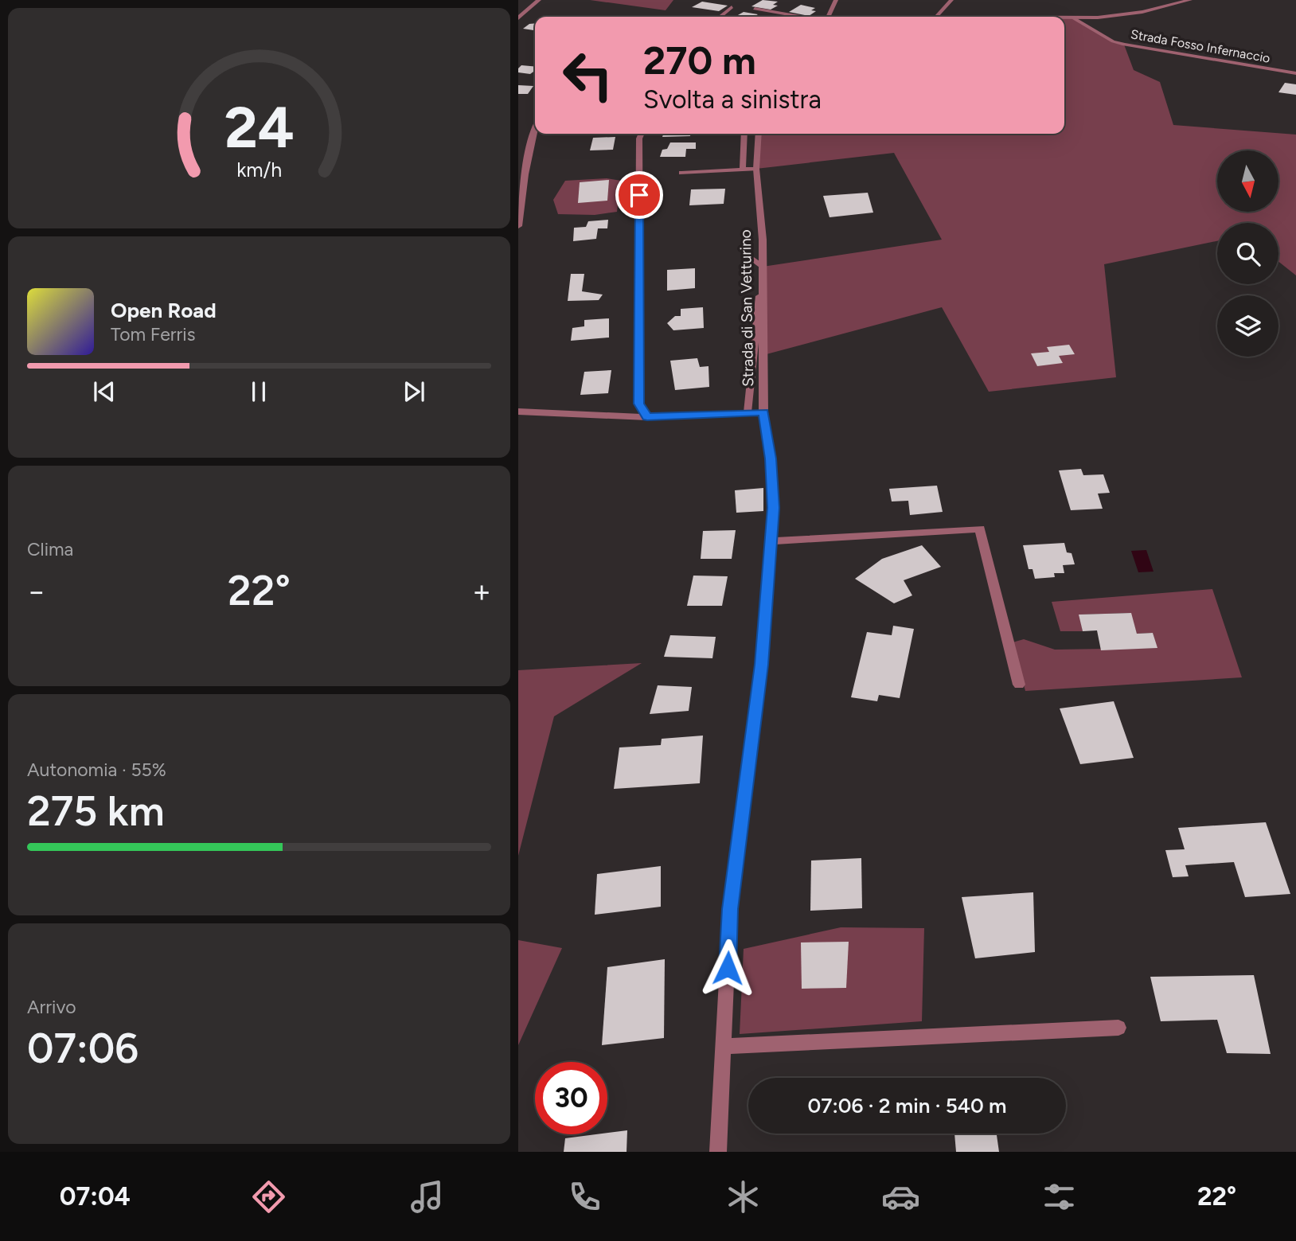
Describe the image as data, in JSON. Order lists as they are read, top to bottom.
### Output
{
  "streets": {
    "street": ["Strada di San Vetturino"],
    "lane": ["Strada Fosso Infernaccio"]
  },
  "north": "bottom",
  "page": {
    "turn": ["270 m", "Svolta a sinistra"],
    "song": ["Open Road", "Tom Ferris"],
    "tile": [
      "Clima",
      ["Autonomia · 55%", "275 km"],
      ["Arrivo", "07:06"]
    ],
    "heat": ["−", "22°", "+"],
    "limit": "30",
    "trip": "07:06 · 2 min · 540 m",
    "tabs": ["07:04", "22°"],
    "gauge": ["24", "km/h"]
  }
}
